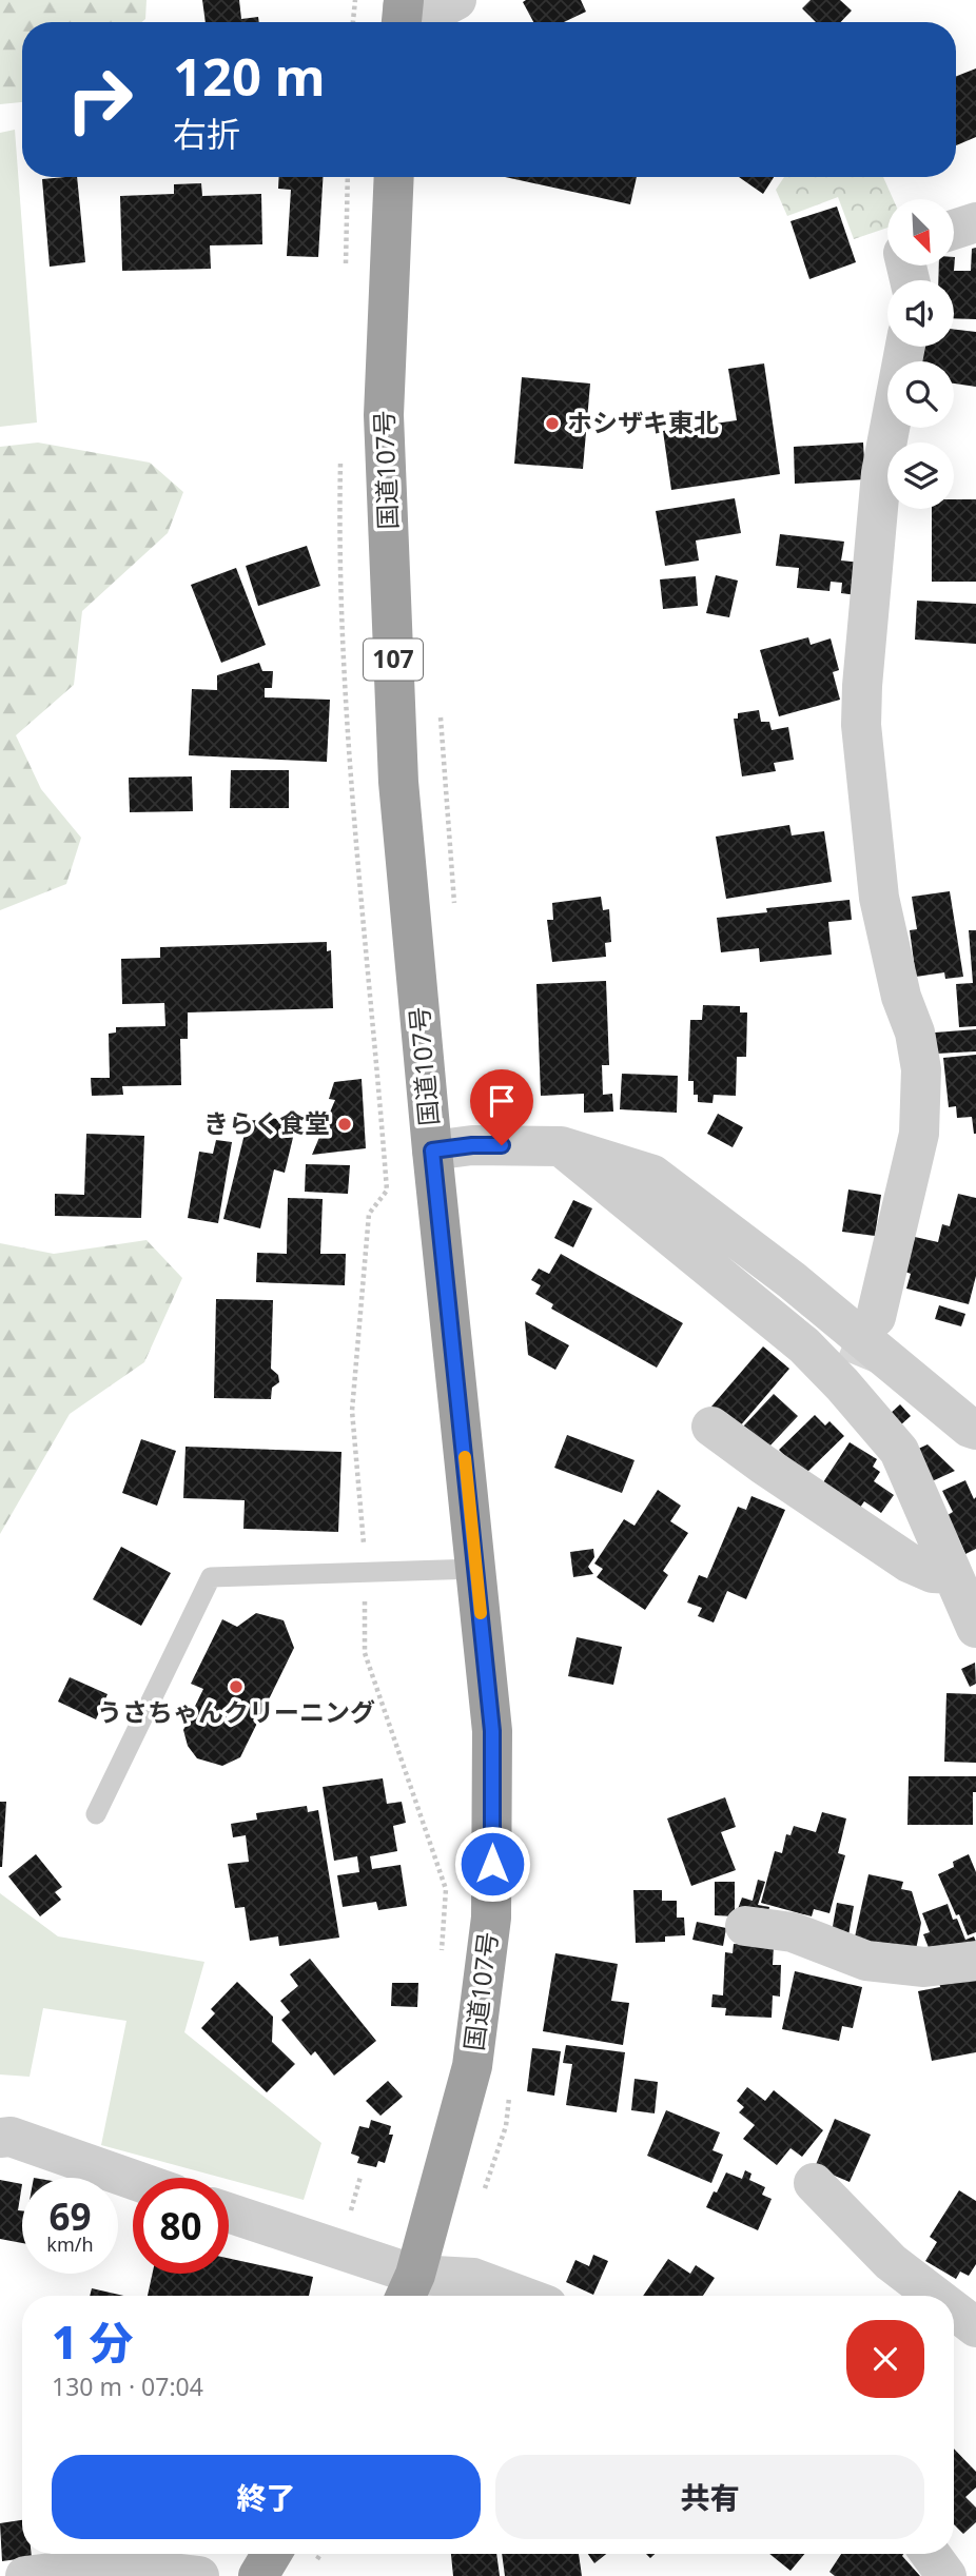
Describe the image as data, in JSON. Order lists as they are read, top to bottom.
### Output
{
  "streets": {
    "highway": ["国道107号", "107"]
  },
  "places": ["ホシザキ東北", "きらく食堂", "うさちゃんクリーニング"],
  "north": "bottom right",
  "page": {
    "turn": ["120 m", "右折"],
    "speed": "69 km/h",
    "limit": "80",
    "heading": ["1 分", "130 m · 07:04"],
    "buttons": ["終了", "共有"]
  }
}
